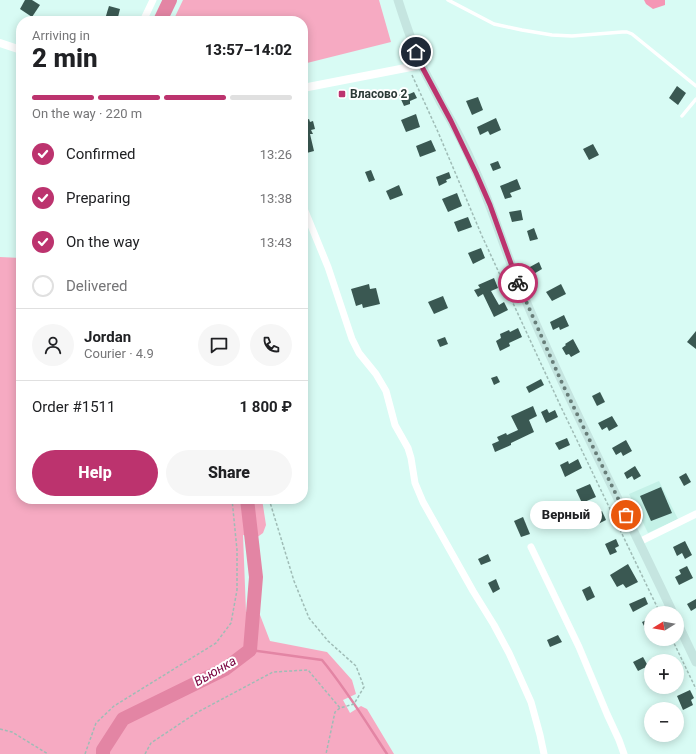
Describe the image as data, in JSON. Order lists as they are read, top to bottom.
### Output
{
  "water": ["Вьюнка"],
  "places": {
    "transit": ["Власово 2"],
    "other": ["Верный"]
  },
  "north": "left",
  "page": {
    "heading": ["2 min", "Arriving in", "13:57–14:02"],
    "panel": [
      "Jordan",
      "Courier · 4.9",
      "Order #1511",
      "1 800 ₽"
    ],
    "bar": "On the way · 220 m",
    "list": [
      ["Confirmed", "13:26"],
      ["Preparing", "13:38"],
      ["On the way", "13:43"],
      "Delivered"
    ],
    "buttons": ["Help", "Share"],
    "bubble": "Верный",
    "map_buttons": ["+", "−"]
  }
}
